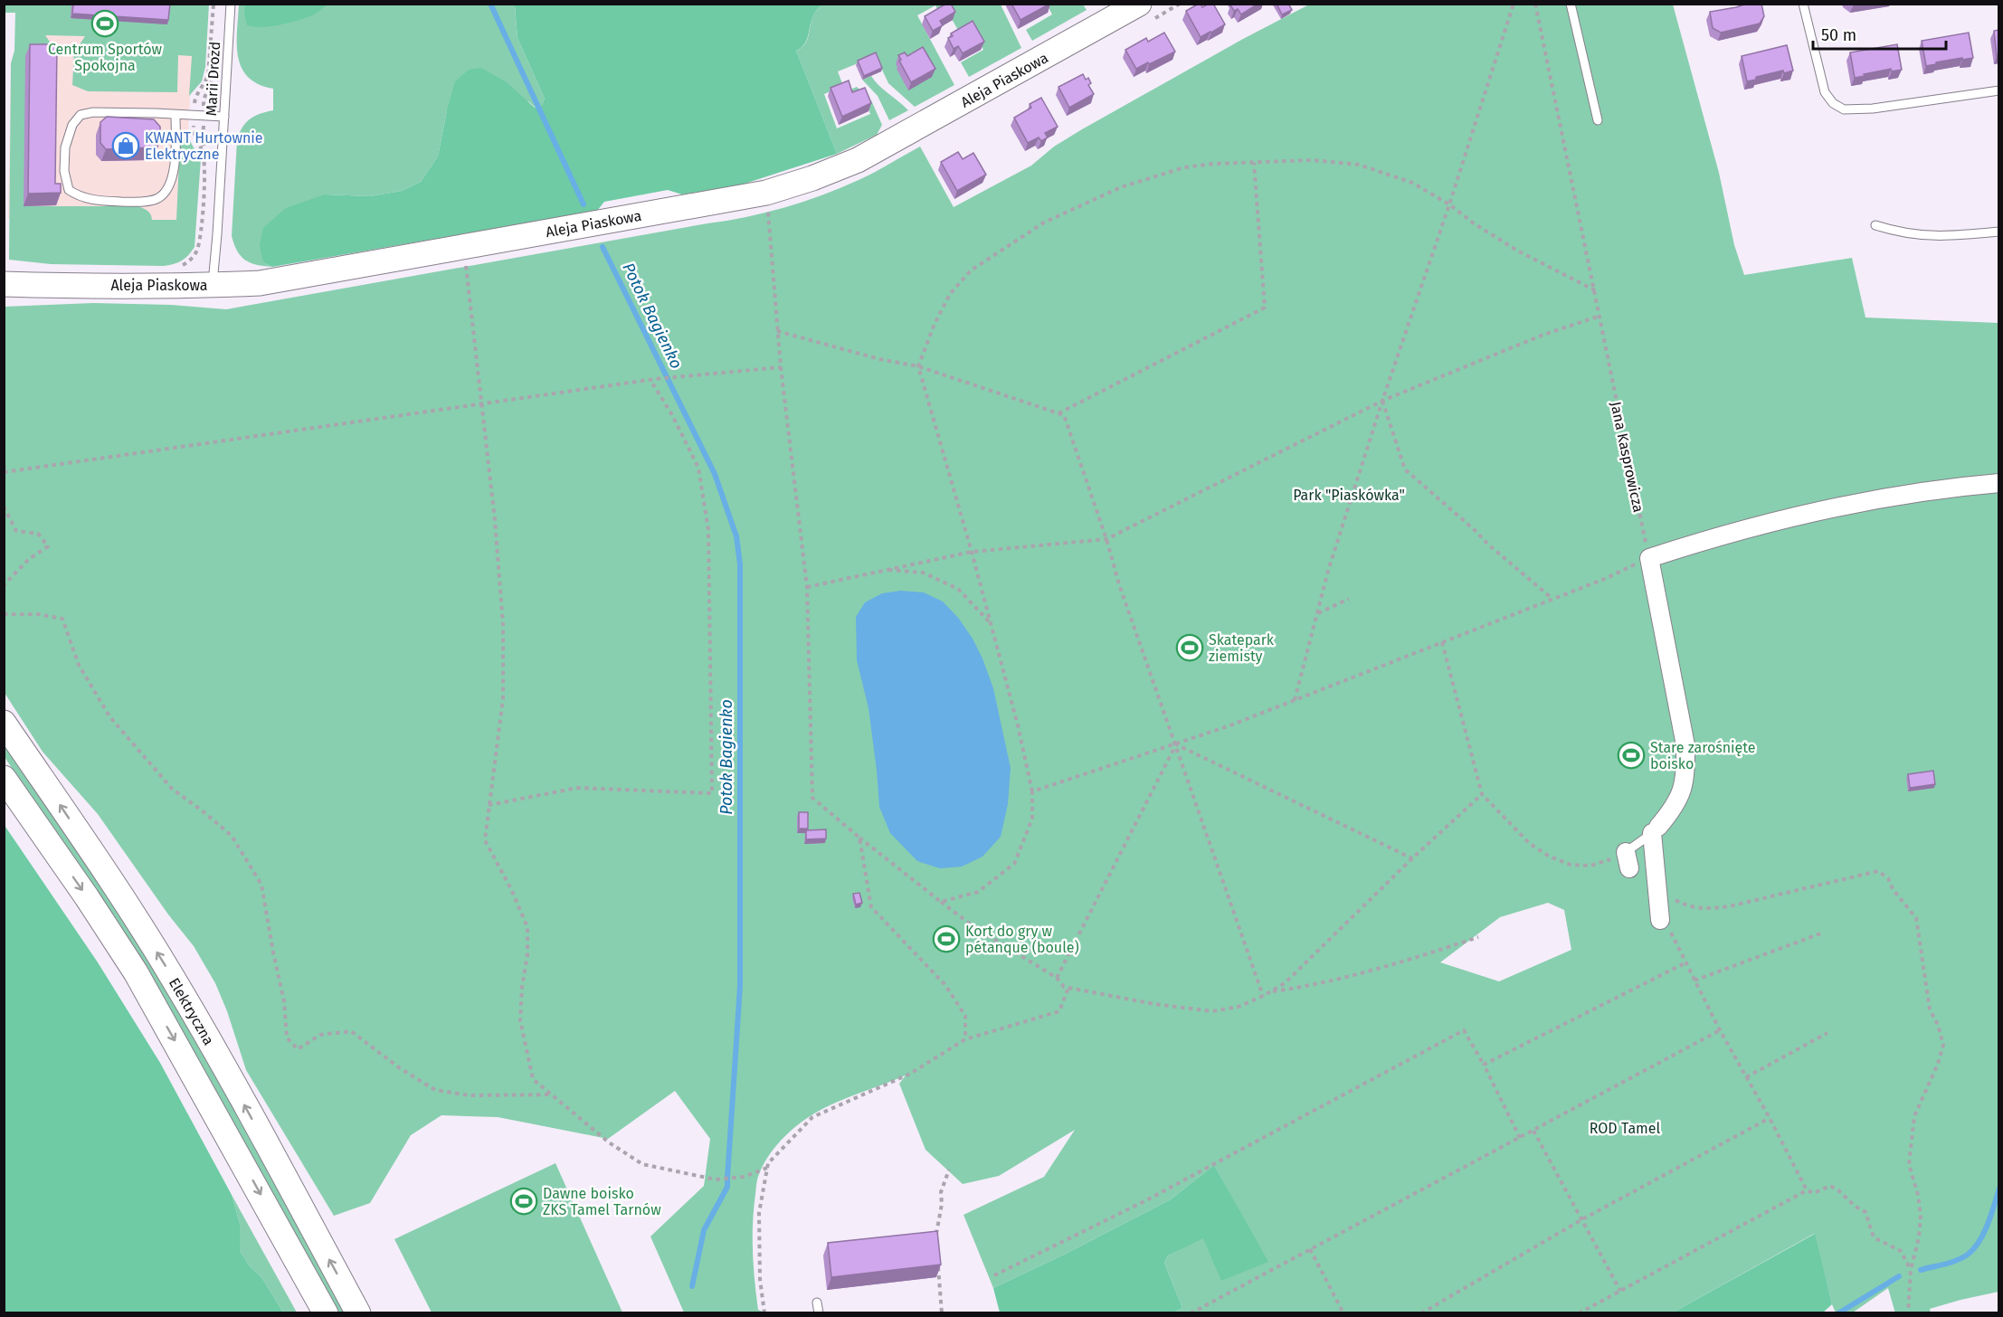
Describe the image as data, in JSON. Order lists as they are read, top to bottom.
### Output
{
  "streets": {
    "main road": ["Aleja Piaskowa", "Elektryczna"],
    "lane": ["Marii Drozd"],
    "path": ["Jana Kasprowicza"]
  },
  "crossings": [
    ["Marii Drozd", "Aleja Piaskowa"]
  ],
  "water": ["Potok Bagienko"],
  "parks": ["Park \"Piaskówka\"", "ROD Tamel"],
  "places": {
    "sports": [
      "Centrum Sportów Spokojna",
      "Skatepark ziemisty",
      "Stare zarośnięte boisko",
      "Kort do gry w pétanque (boule)",
      "Dawne boisko ZKS Tamel Tarnów"
    ],
    "shop": ["KWANT Hurtownie Elektryczne"]
  },
  "scale_bar": "50 m"
}
